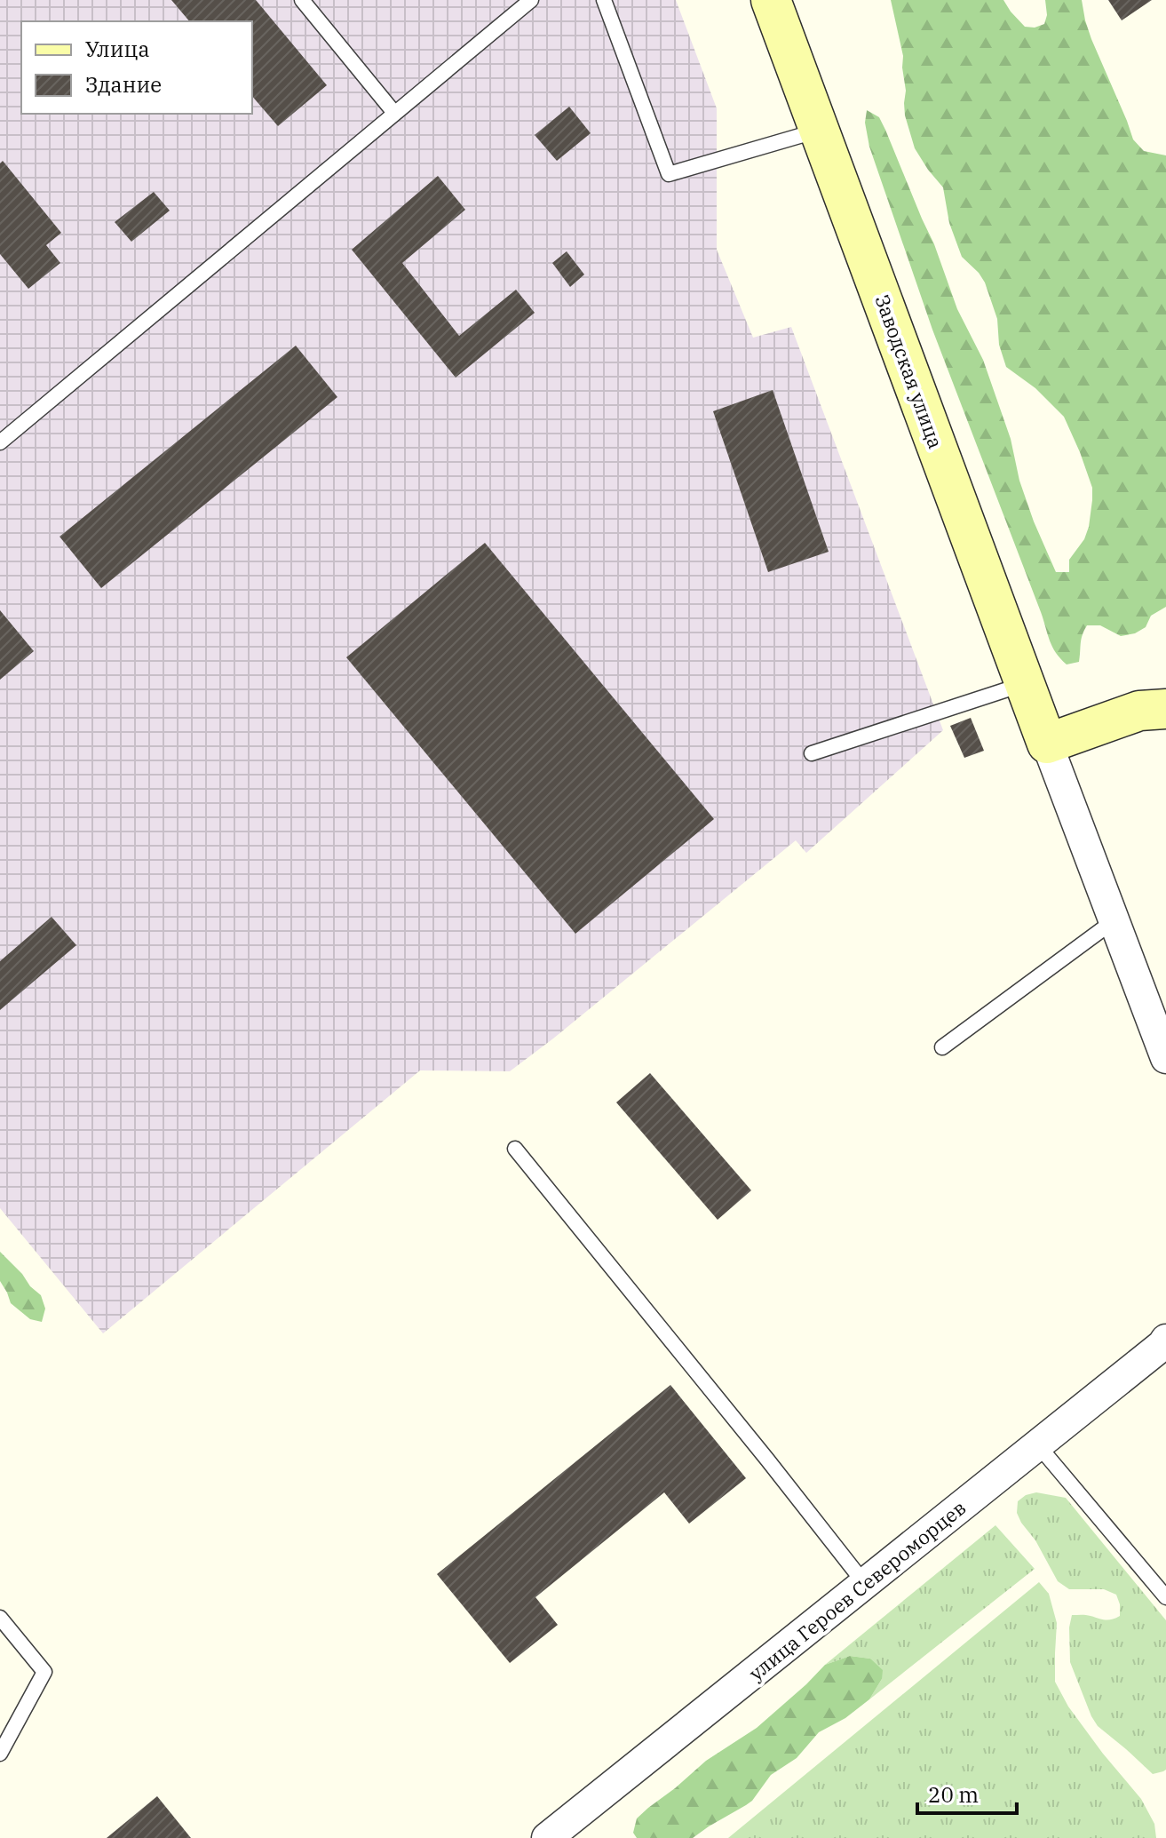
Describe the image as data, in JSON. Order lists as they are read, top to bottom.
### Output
{
  "streets": {
    "street": ["Заводская улица", "улица Героев Североморцев"]
  },
  "legend": ["Улица", "Здание"],
  "scale_bar": "20 m"
}
